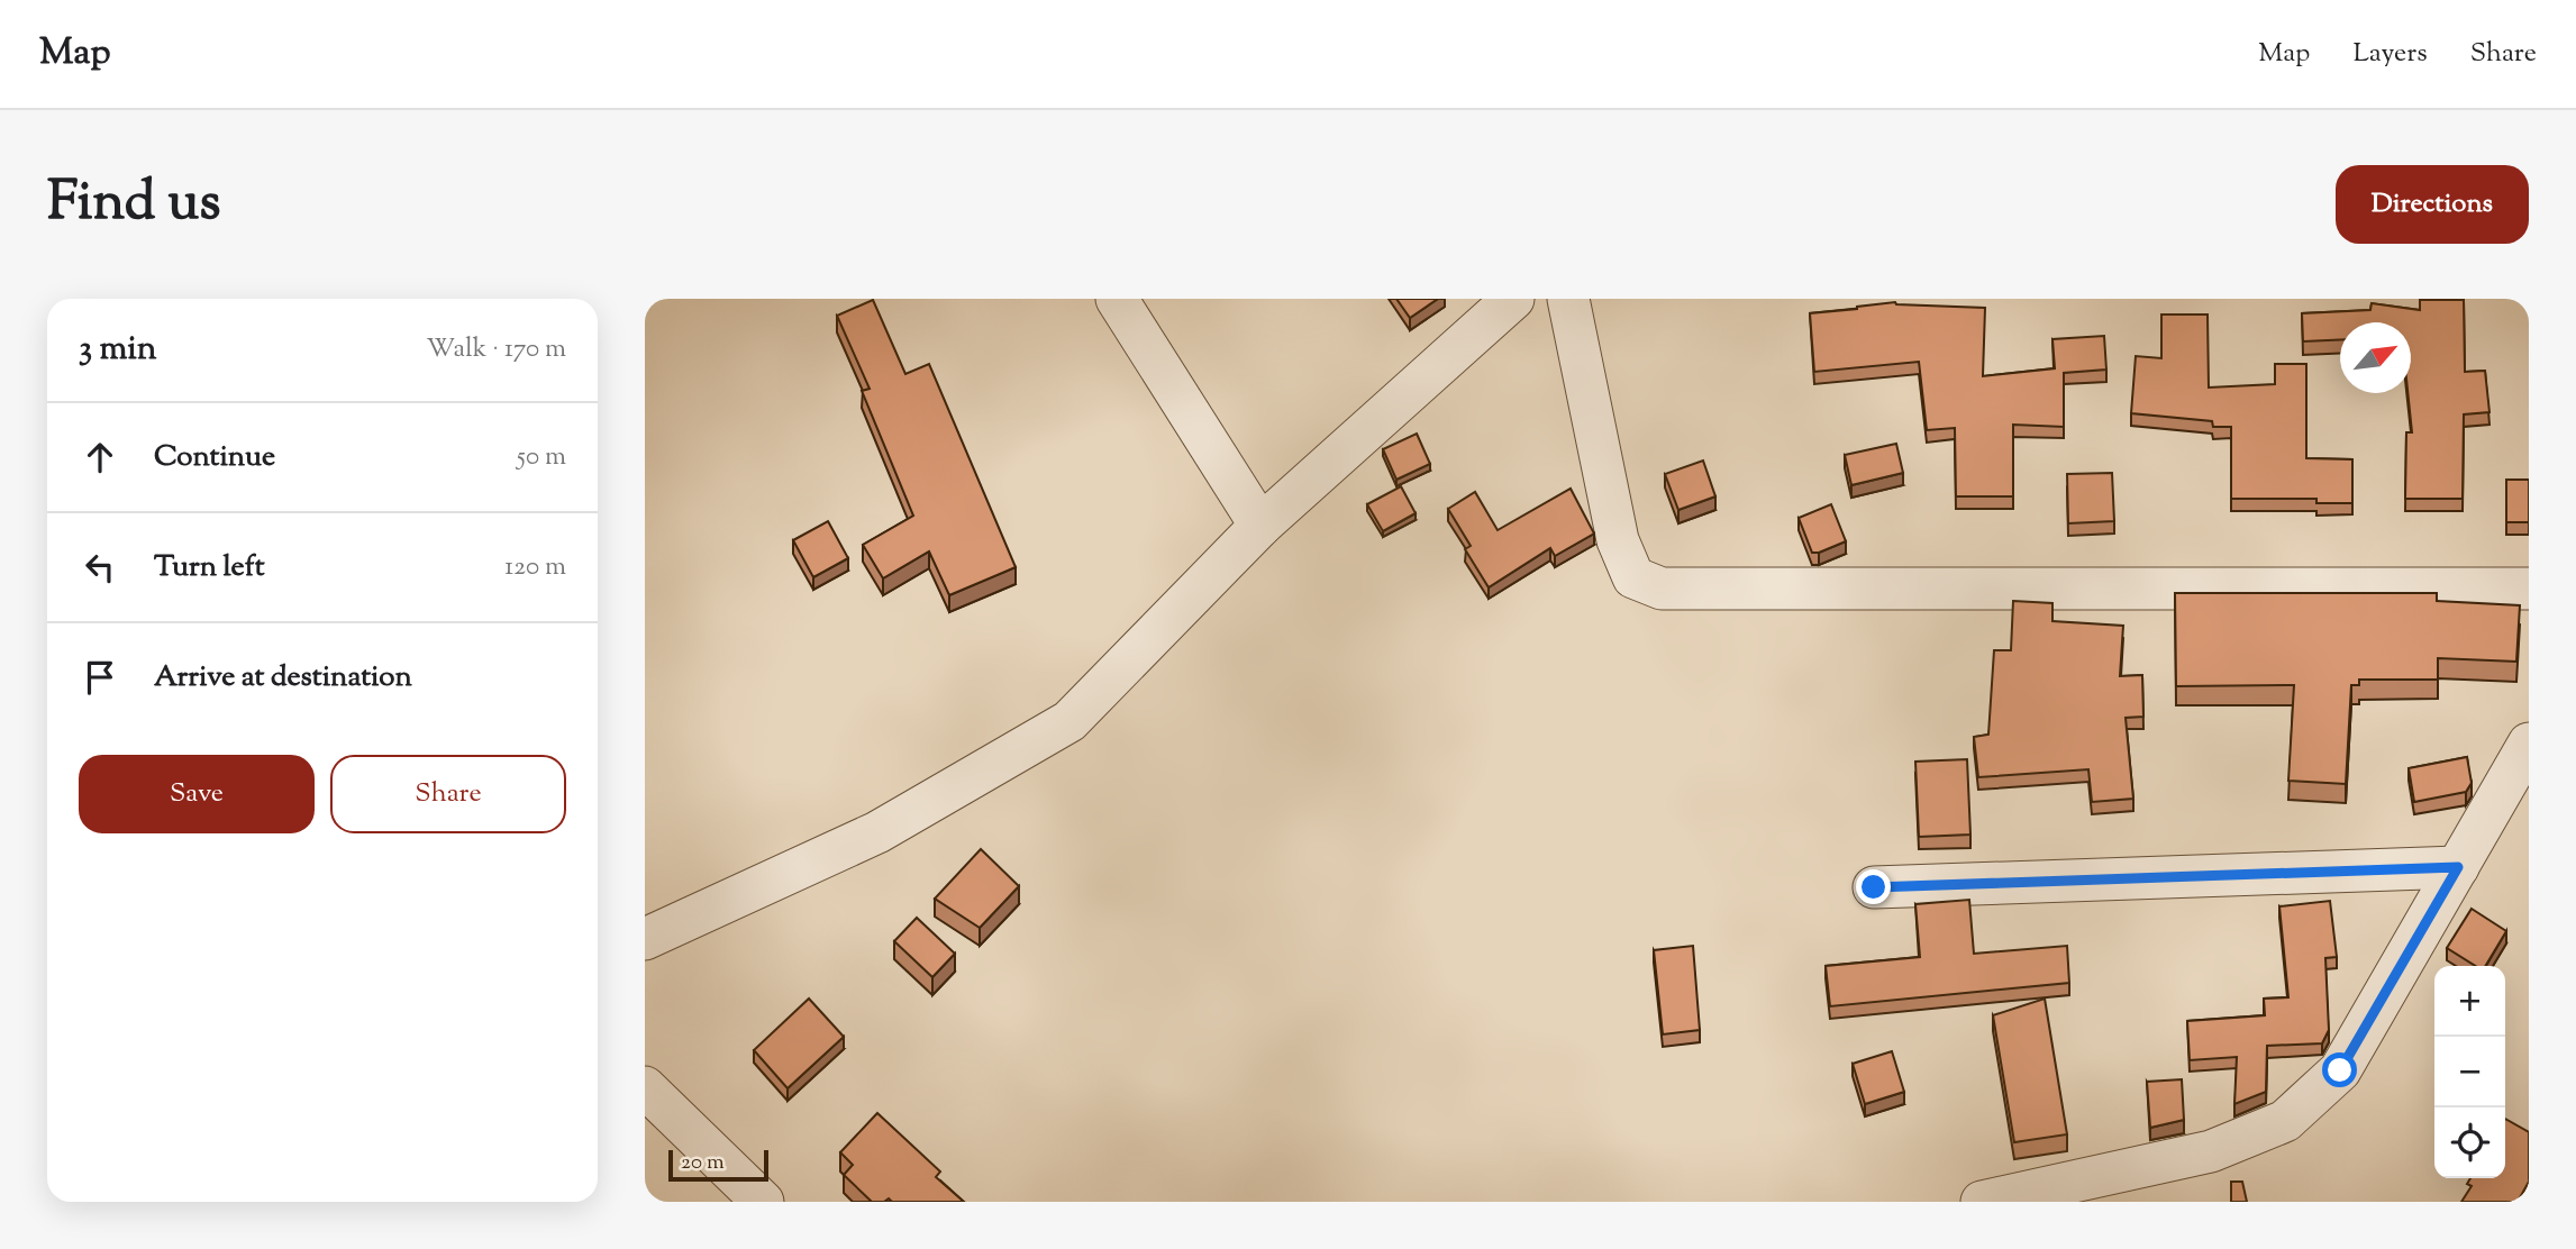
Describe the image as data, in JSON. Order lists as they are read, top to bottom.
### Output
{
  "scale_bar": "20 m",
  "north": "top right",
  "page": {
    "header": "Map",
    "nav": ["Map", "Layers", "Share"],
    "title": "Find us",
    "buttons": [
      "Directions",
      ["Save", "Share"]
    ],
    "heading": ["3 min", "Walk · 170 m"],
    "list": [
      ["Continue", "50 m"],
      ["Turn left", "120 m"],
      "Arrive at destination"
    ],
    "map_buttons": ["+", "−"],
    "scale": "20 m"
  }
}
